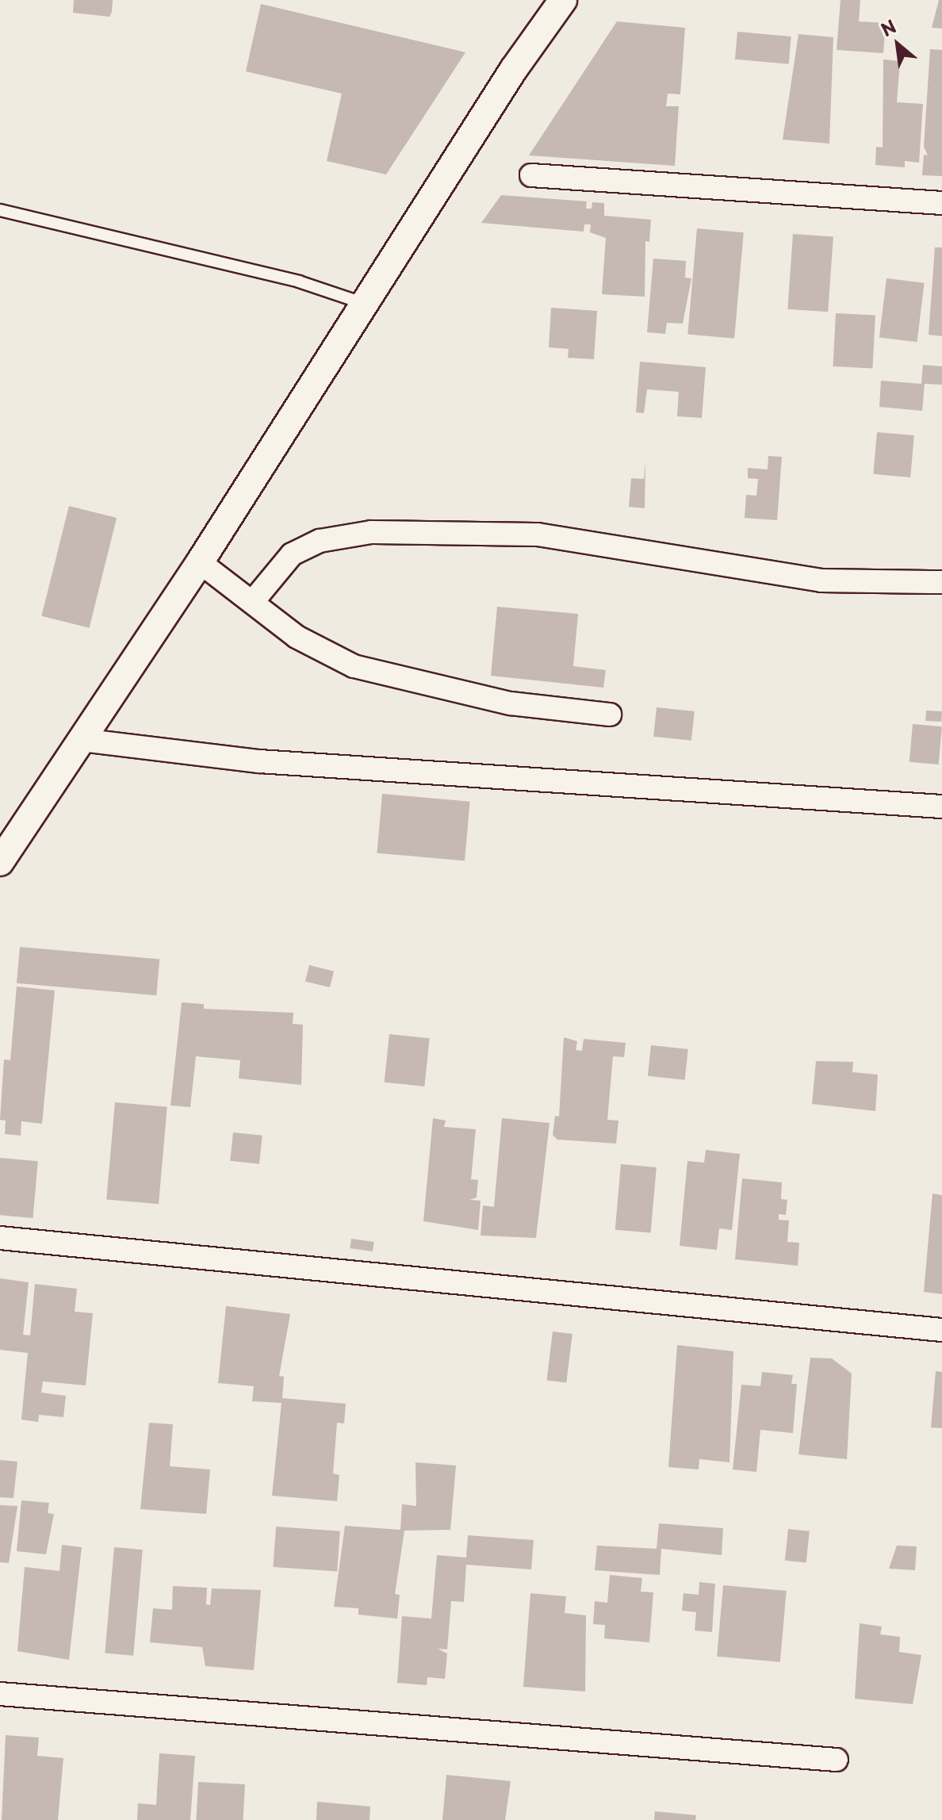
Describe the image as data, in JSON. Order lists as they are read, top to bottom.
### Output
{
  "north": "top left"
}
